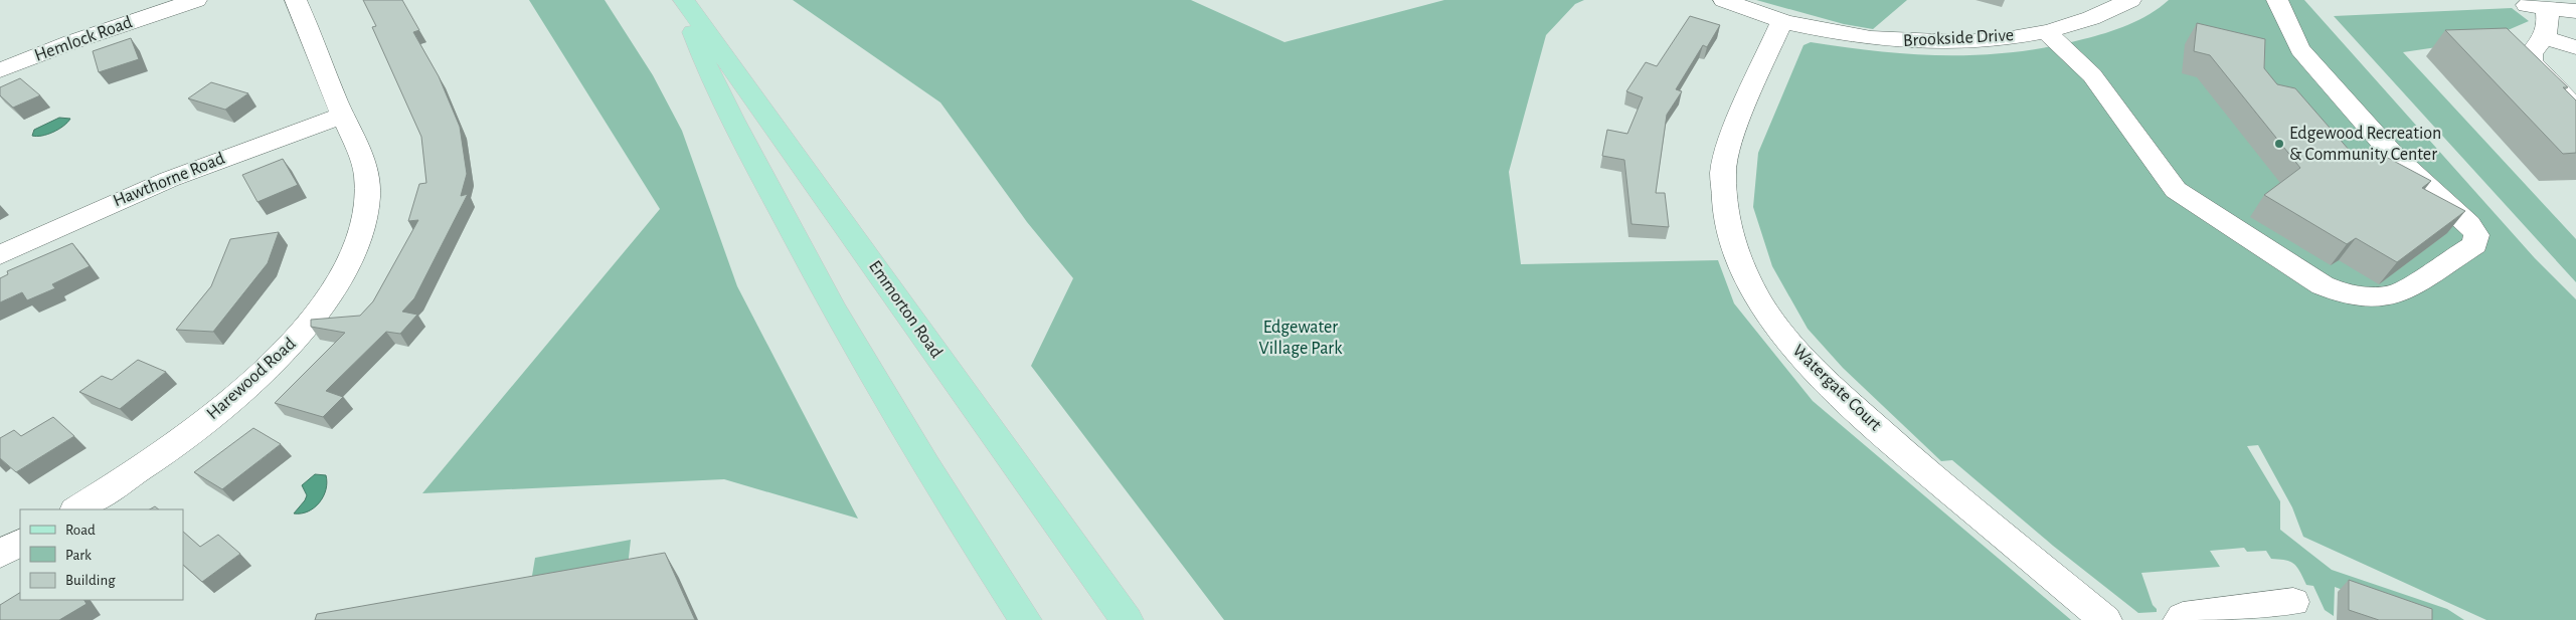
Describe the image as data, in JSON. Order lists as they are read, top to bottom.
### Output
{
  "streets": {
    "main road": ["Emmorton Road"],
    "street": [
      "Brookside Drive",
      "Hemlock Road",
      "Hawthorne Road",
      "Harewood Road",
      "Watergate Court"
    ]
  },
  "crossings": [
    ["Brookside Drive", "Watergate Court"],
    ["Hawthorne Road", "Harewood Road"]
  ],
  "parks": ["Edgewater Village Park"],
  "places": ["Edgewood Recreation & Community Center"],
  "legend": ["Road", "Park", "Building"]
}
